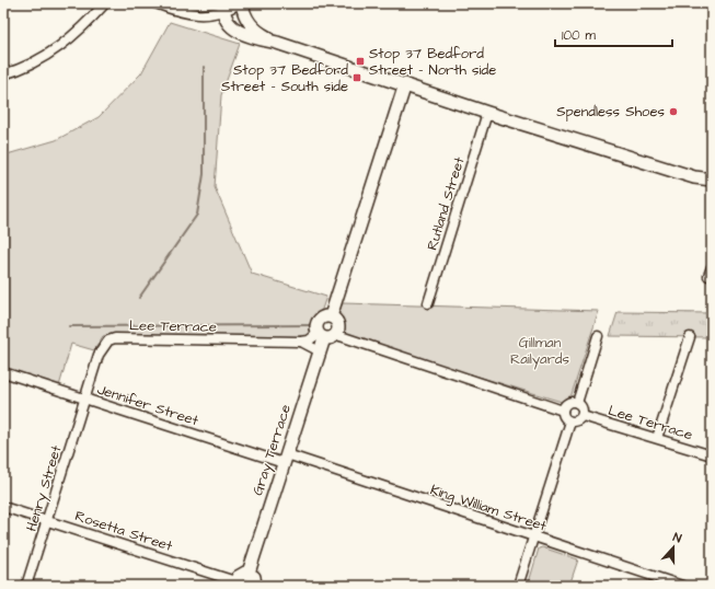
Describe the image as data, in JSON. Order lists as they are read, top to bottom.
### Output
{
  "streets": {
    "street": [
      "Rutland Street",
      "Lee Terrace",
      "Jennifer Street",
      "Gray Terrace",
      "Henry Street",
      "King William Street",
      "Rosetta Street"
    ]
  },
  "crossings": [
    ["Lee Terrace", "Jennifer Street"],
    ["Lee Terrace", "Gray Terrace"],
    ["Lee Terrace", "Henry Street"],
    ["Jennifer Street", "Gray Terrace"],
    ["Jennifer Street", "Henry Street"],
    ["Jennifer Street", "King William Street"],
    ["Gray Terrace", "King William Street"],
    ["Henry Street", "Rosetta Street"]
  ],
  "parks": ["Gillman Railyards"],
  "places": {
    "transit": ["Stop 37 Bedford Street - North side", "Stop 37 Bedford Street - South side"],
    "other": ["Spendless Shoes"]
  },
  "scale_bar": "100 m",
  "north": "top"
}
